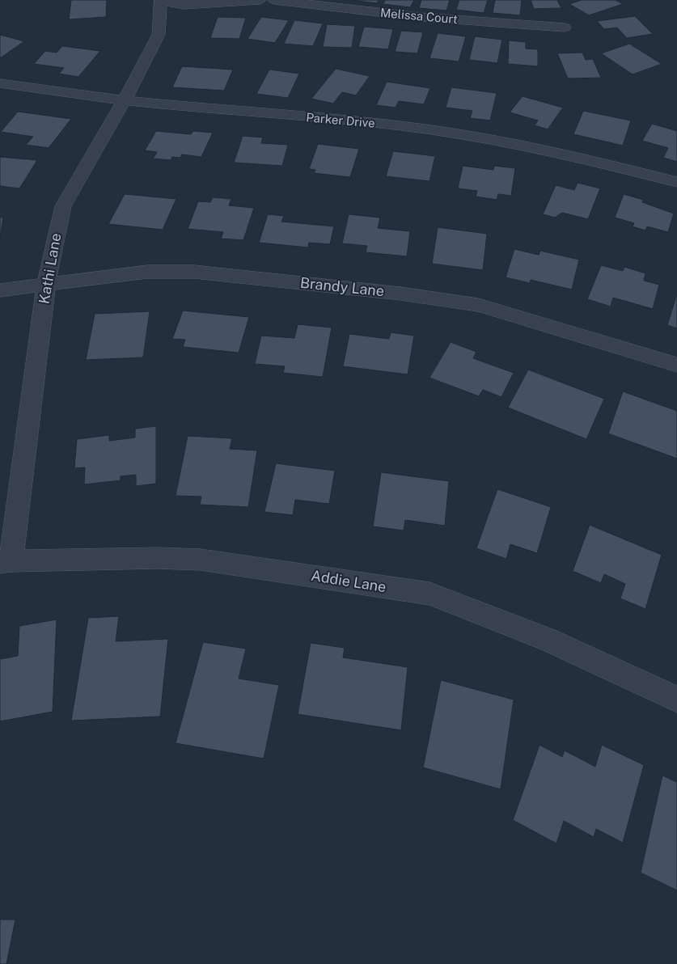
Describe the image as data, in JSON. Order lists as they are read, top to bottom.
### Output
{
  "streets": {
    "street": [
      "Melissa Court",
      "Parker Drive",
      "Kathi Lane",
      "Brandy Lane",
      "Addie Lane"
    ]
  },
  "crossings": [
    ["Parker Drive", "Kathi Lane"],
    ["Kathi Lane", "Brandy Lane"],
    ["Kathi Lane", "Addie Lane"]
  ]
}
